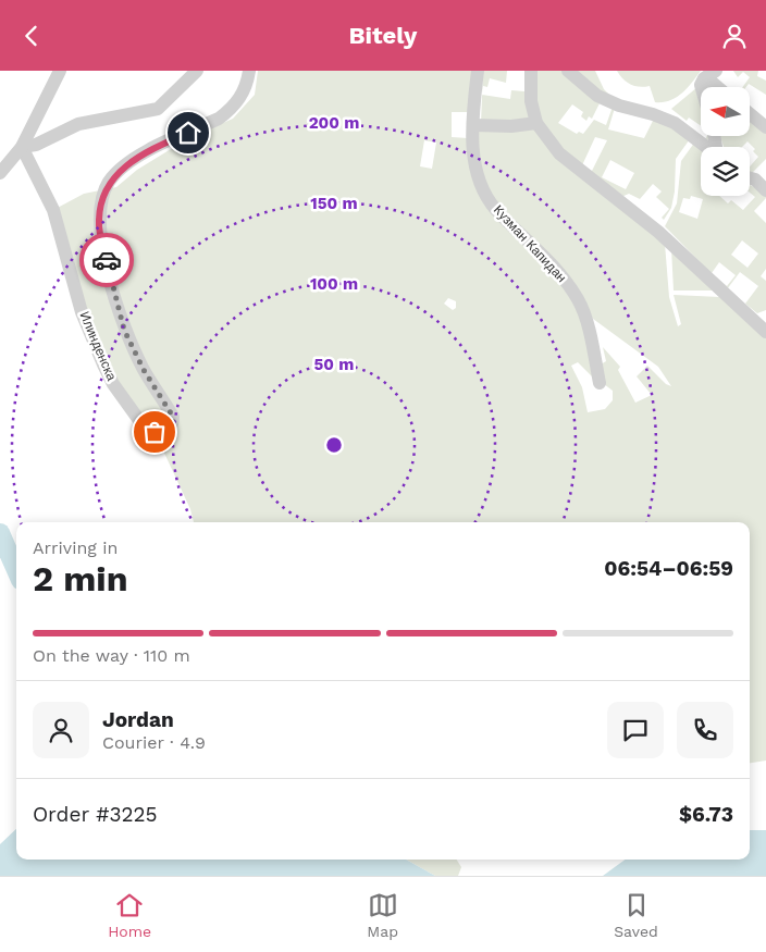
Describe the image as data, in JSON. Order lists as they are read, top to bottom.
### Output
{
  "streets": {
    "street": ["Кузман Капидан", "Илинденска"]
  },
  "north": "left",
  "page": {
    "header": "Bitely",
    "heading": ["2 min", "Arriving in", "06:54–06:59"],
    "panel": [
      "Jordan",
      "Courier · 4.9",
      "Order #3225",
      "$6.73"
    ],
    "bar": "On the way · 110 m",
    "tabs": ["Home", "Map", "Saved"]
  },
  "rings": [
    "200 m",
    "150 m",
    "100 m",
    "50 m"
  ]
}
